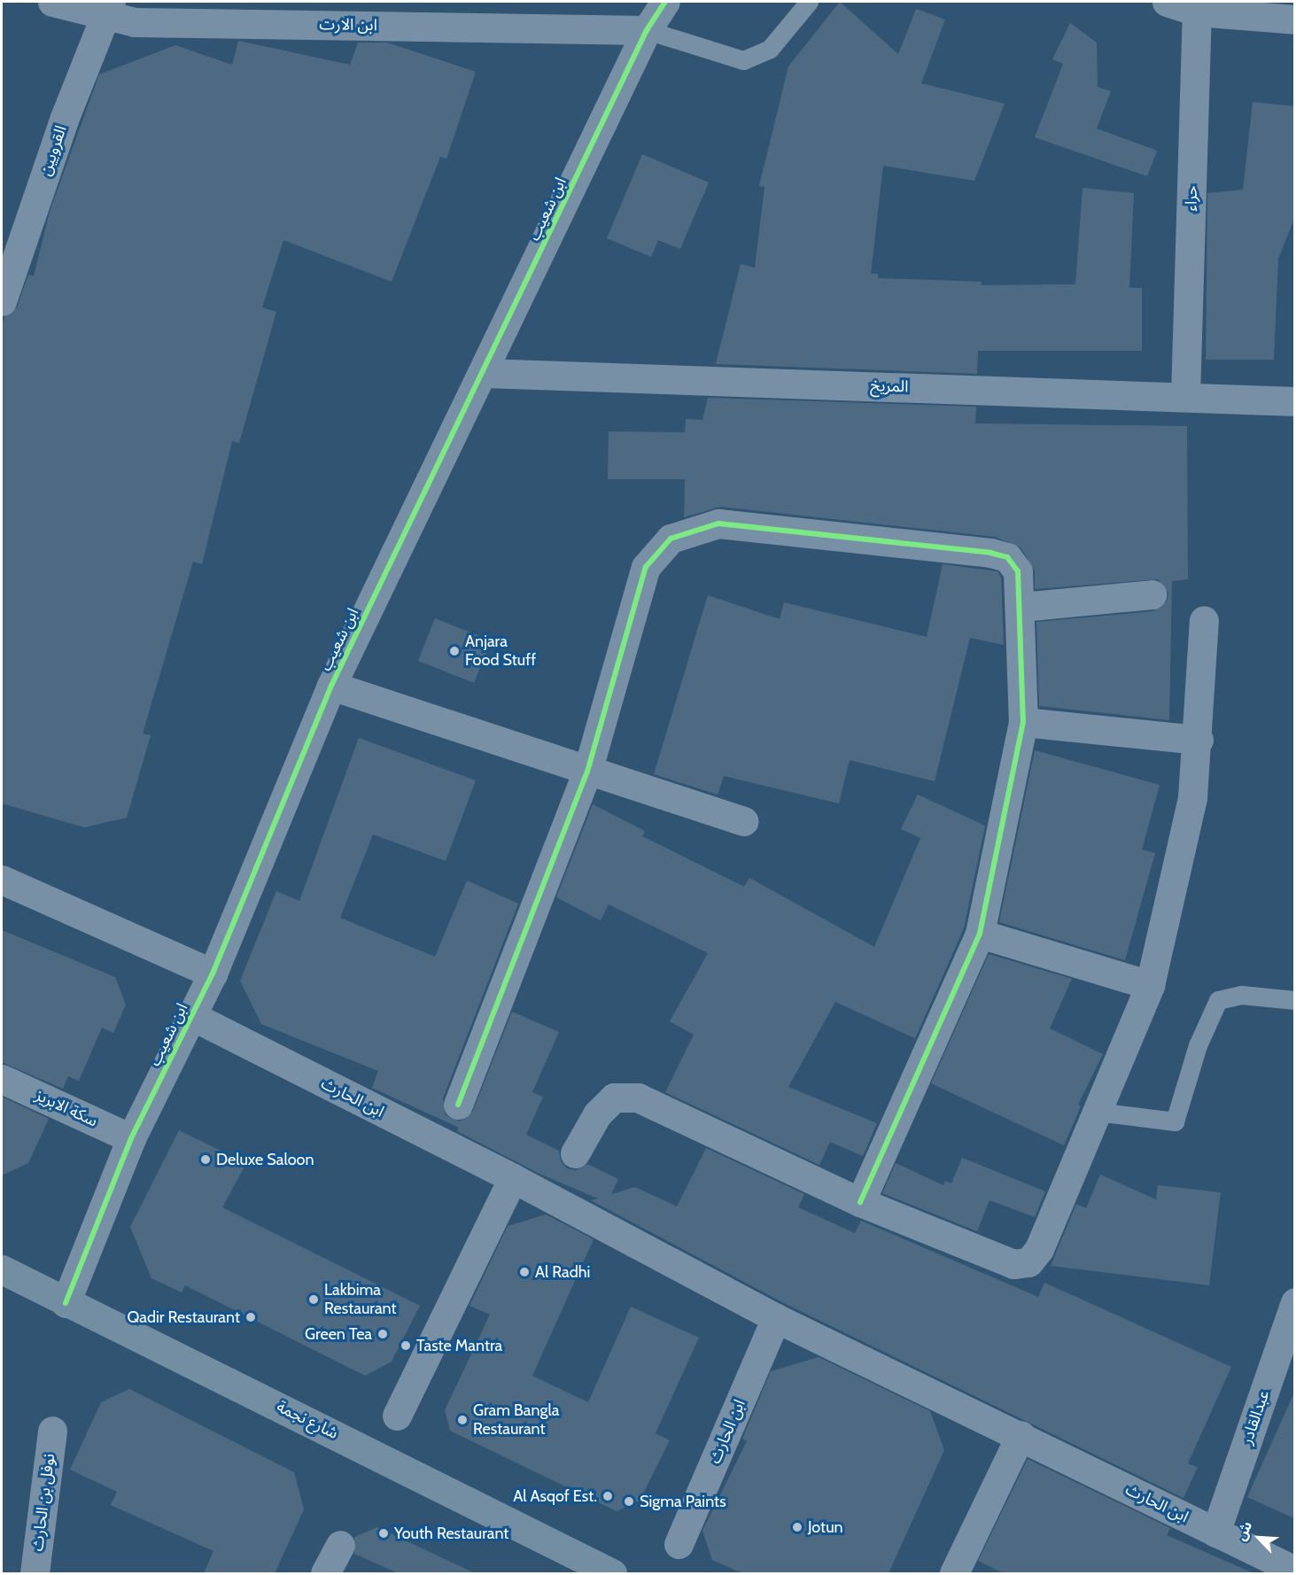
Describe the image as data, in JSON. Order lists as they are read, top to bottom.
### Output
{
  "streets": {
    "main road": ["شارع نجمة"],
    "street": [
      "ابن الارت",
      "القرويين",
      "حراء",
      "ابن شعيب",
      "المريخ",
      "ابن الحارث",
      "سكة الابريز",
      "عبدالقادر",
      "نوفل بن الحارث"
    ]
  },
  "crossings": [
    ["ابن الارت", "القرويين"],
    ["ابن الارت", "ابن شعيب"],
    ["حراء", "المريخ"],
    ["ابن شعيب", "المريخ"],
    ["ابن شعيب", "ابن الحارث"],
    ["ابن شعيب", "سكة الابريز"],
    ["ابن شعيب", "شارع نجمة"],
    ["ابن الحارث", "عبدالقادر"]
  ],
  "places": [
    "Anjara Food Stuff",
    "Deluxe Saloon",
    "Al Radhi",
    "Lakbima Restaurant",
    "Qadir Restaurant",
    "Green Tea",
    "Taste Mantra",
    "Gram Bangla Restaurant",
    "Al Asqof Est.",
    "Sigma Paints",
    "Jotun",
    "Youth Restaurant"
  ],
  "north": "top left"
}
